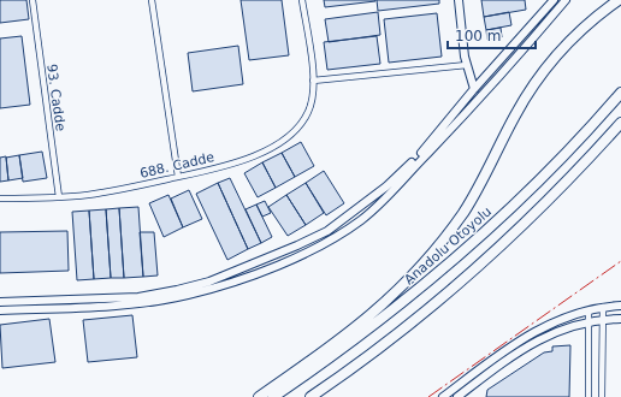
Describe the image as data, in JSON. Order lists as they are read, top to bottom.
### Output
{
  "streets": {
    "highway": ["Anadolu Otoyolu"],
    "street": ["93. Cadde", "688. Cadde"]
  },
  "crossings": [
    ["93. Cadde", "688. Cadde"]
  ],
  "scale_bar": "100 m"
}
